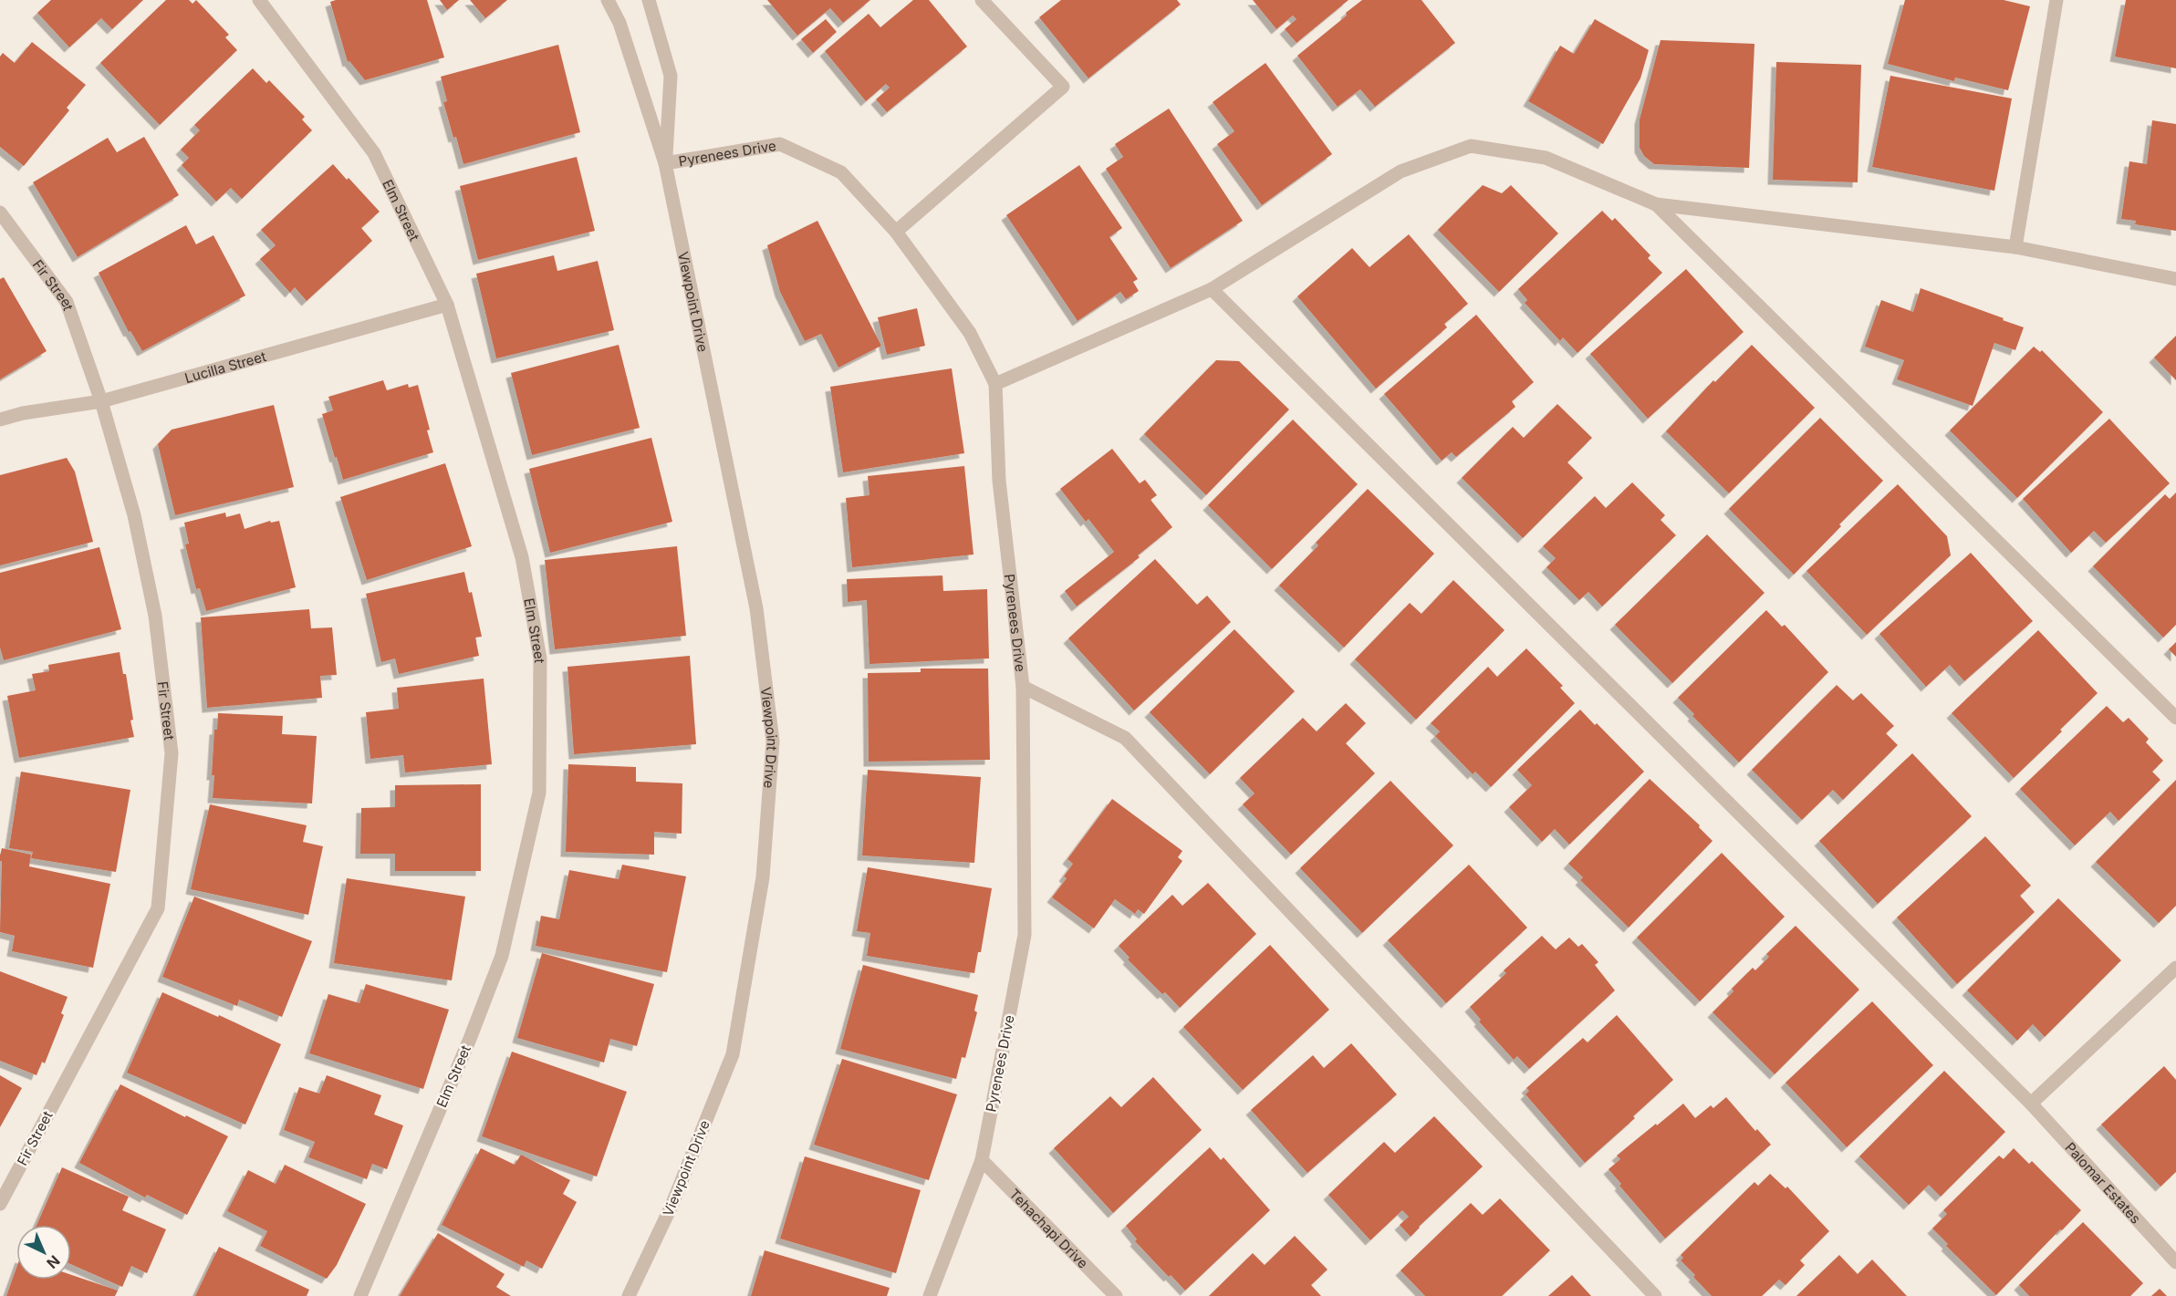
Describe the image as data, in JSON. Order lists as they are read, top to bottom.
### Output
{
  "streets": {
    "street": [
      "Pyrenees Drive",
      "Elm Street",
      "Fir Street",
      "Viewpoint Drive",
      "Lucilla Street",
      "Palomar Estates",
      "Tehachapi Drive"
    ]
  },
  "crossings": [
    ["Pyrenees Drive", "Viewpoint Drive"],
    ["Pyrenees Drive", "Tehachapi Drive"],
    ["Elm Street", "Lucilla Street"],
    ["Fir Street", "Lucilla Street"]
  ],
  "north": "bottom right"
}
